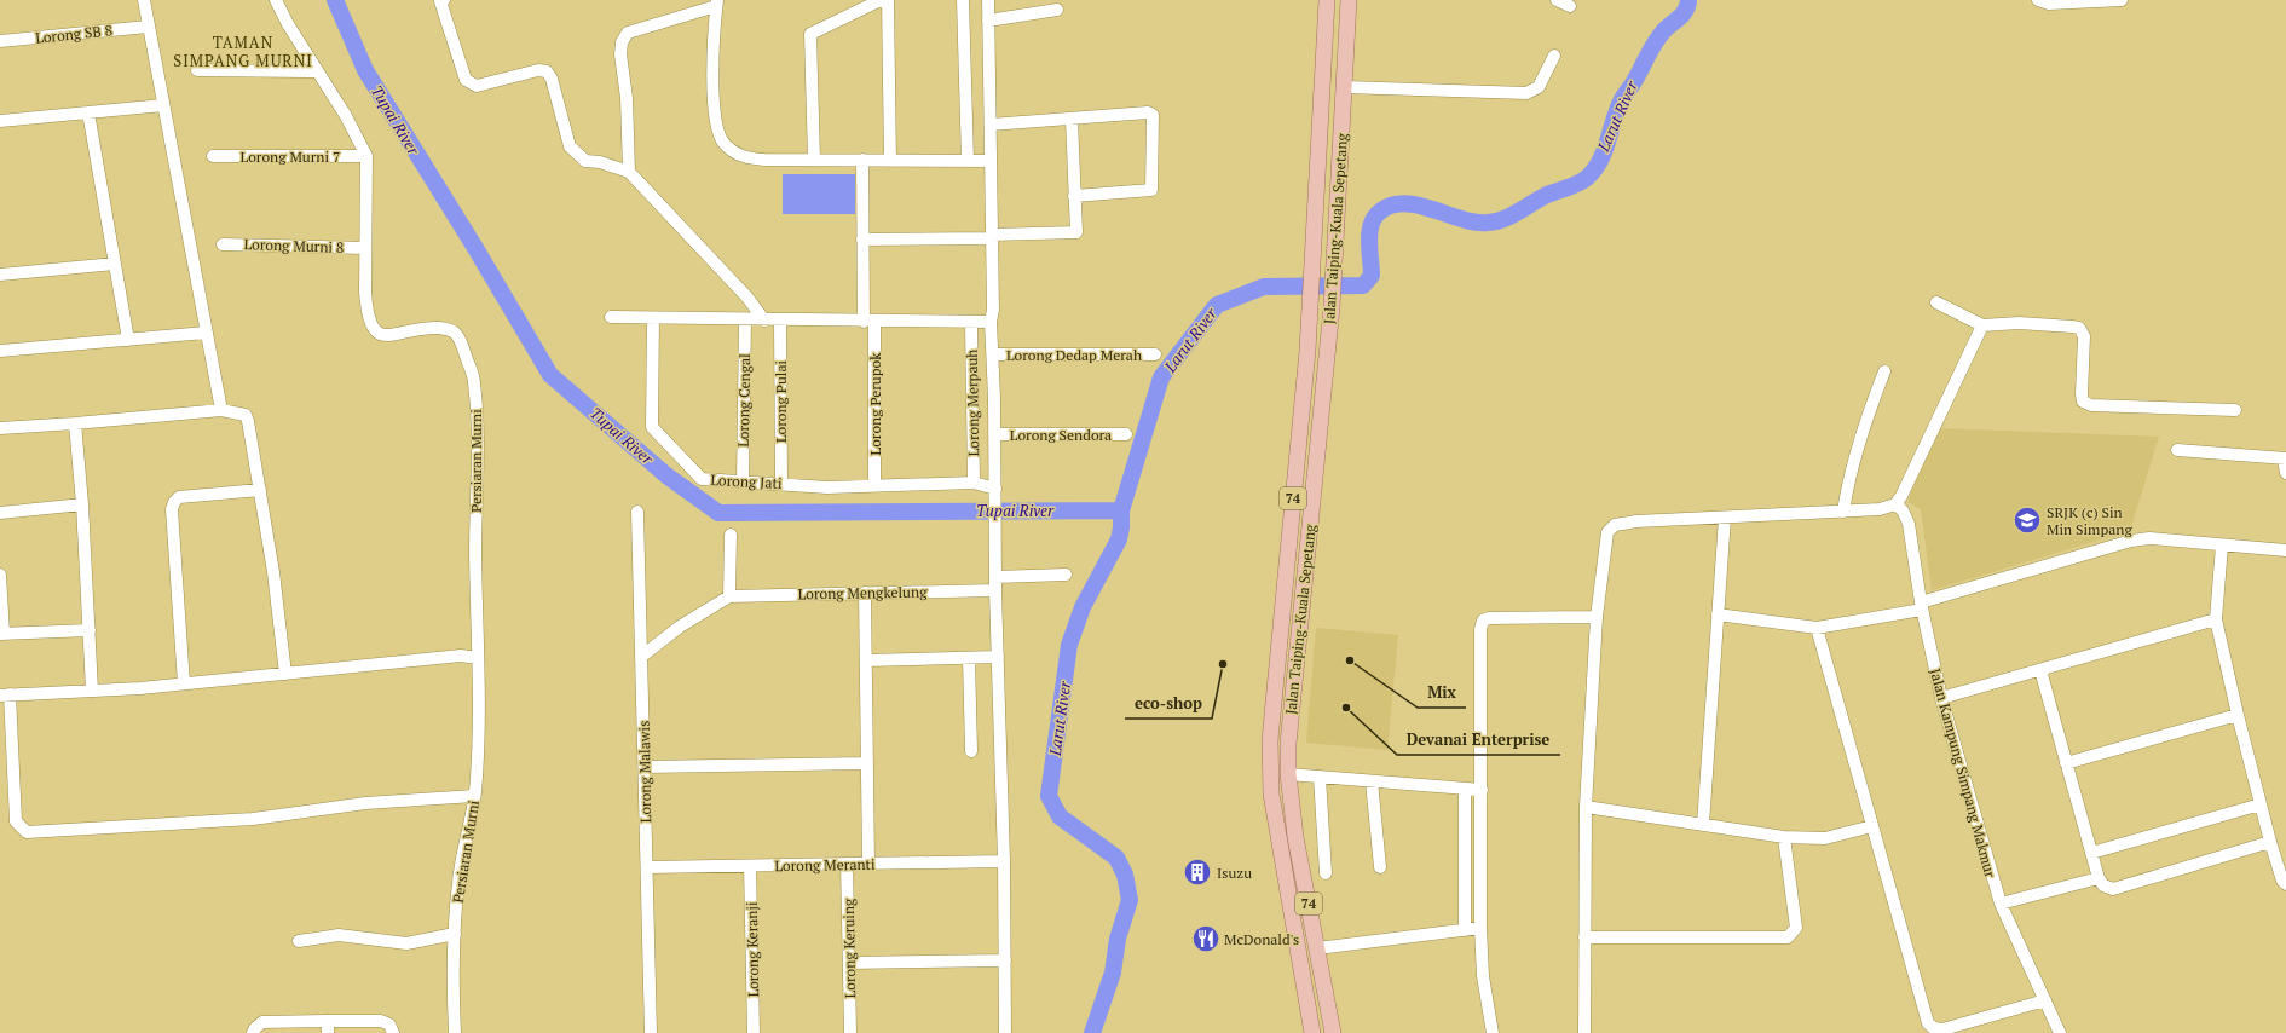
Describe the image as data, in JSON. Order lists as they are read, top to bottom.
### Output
{
  "streets": {
    "main road": ["Jalan Taiping-Kuala Sepetang", "74"],
    "street": [
      "Lorong SB 8",
      "Lorong Murni 7",
      "Lorong Murni 8",
      "Lorong Dedap Merah",
      "Lorong Cengal",
      "Lorong Pulai",
      "Lorong Merpauh",
      "Lorong Perupok",
      "Lorong Sendora",
      "Persiaran Murni",
      "Lorong Jati",
      "Lorong Mengkelung",
      "Lorong Malawis",
      "Jalan Kampung Simpang Makmur",
      "Lorong Meranti",
      "Lorong Keruing",
      "Lorong Keranji"
    ]
  },
  "crossings": [
    ["Lorong Murni 7", "Persiaran Murni"],
    ["Lorong Murni 8", "Persiaran Murni"],
    ["Lorong Cengal", "Lorong Jati"],
    ["Lorong Pulai", "Lorong Jati"],
    ["Lorong Merpauh", "Lorong Jati"],
    ["Lorong Perupok", "Lorong Jati"],
    ["Lorong Malawis", "Lorong Meranti"],
    ["Lorong Meranti", "Lorong Keruing"],
    ["Lorong Meranti", "Lorong Keranji"]
  ],
  "districts": ["TAMAN SIMPANG MURNI"],
  "water": ["Larut River", "Tupai River"],
  "places": {
    "school or university": ["SRJK (c) Sin Min Simpang"],
    "other": ["Mix", "eco-shop", "Devanai Enterprise"],
    "building": ["Isuzu"],
    "restaurant": ["McDonald's"]
  }
}
